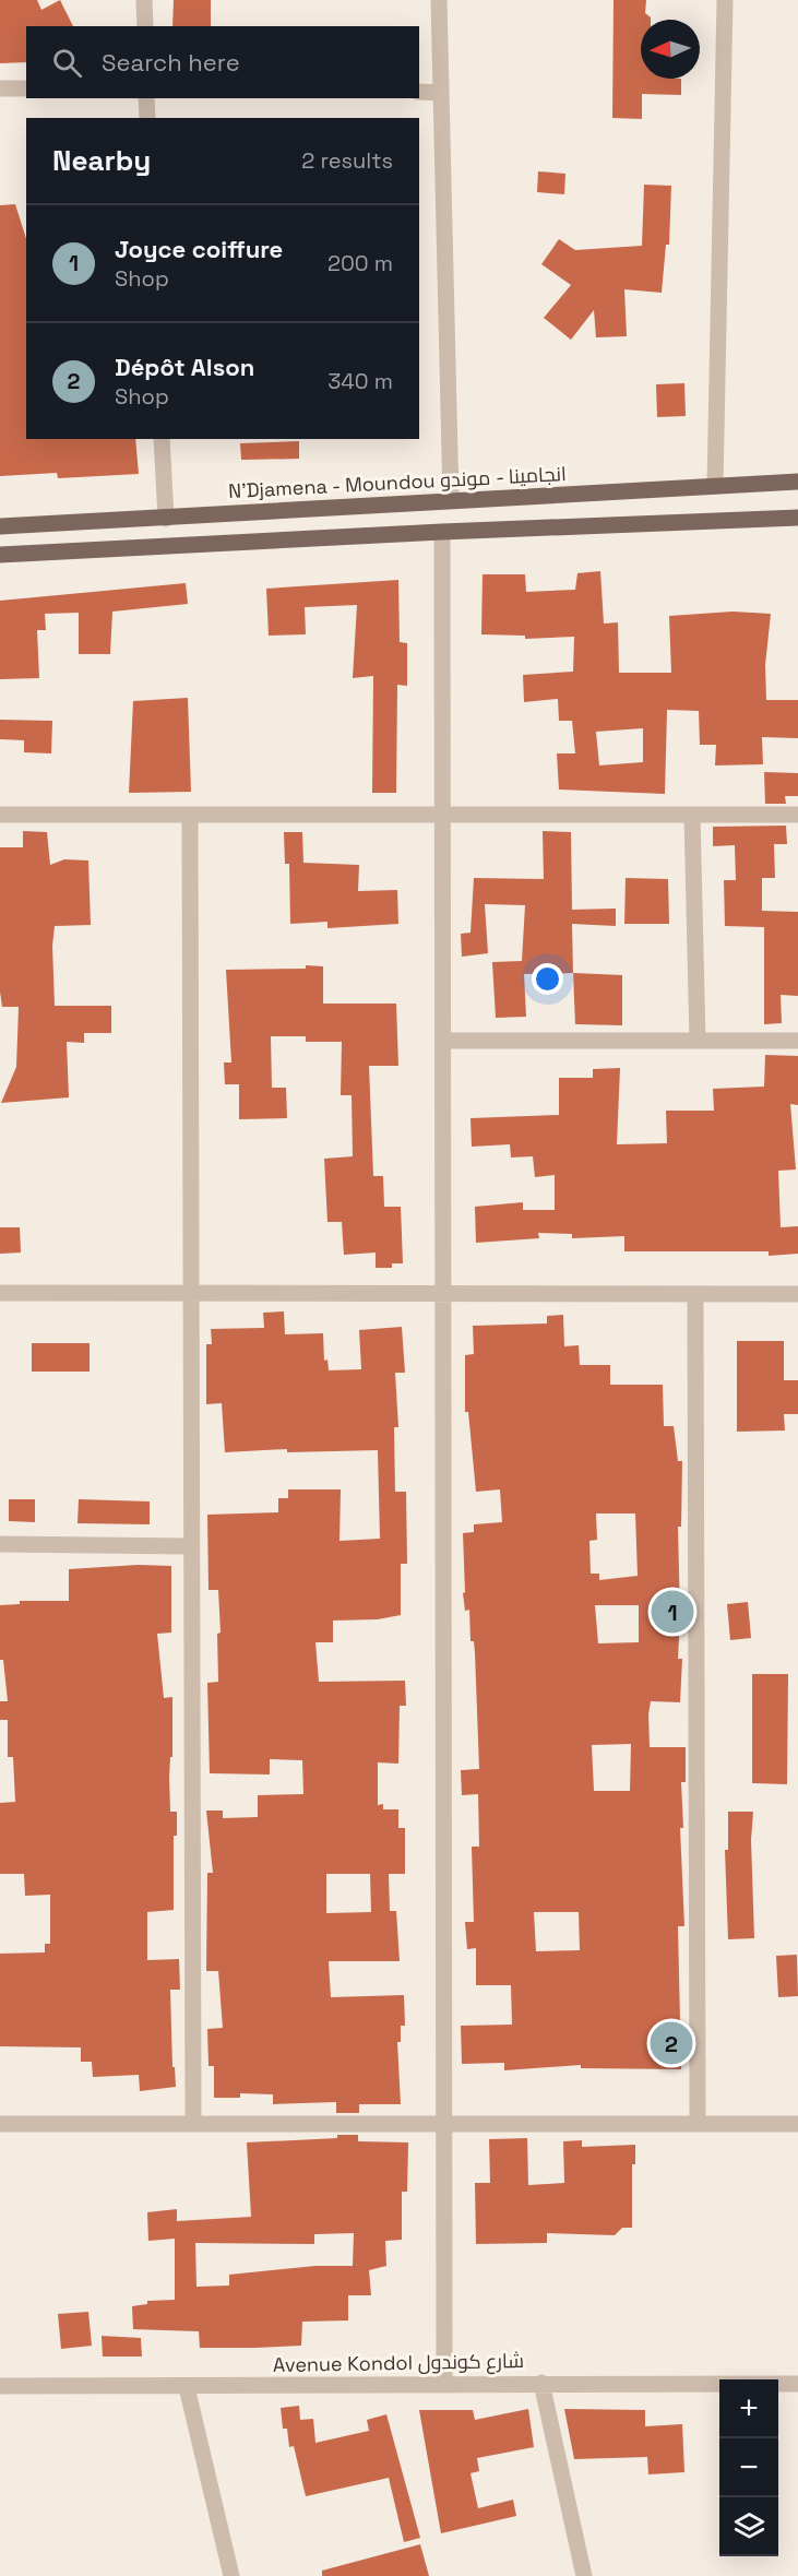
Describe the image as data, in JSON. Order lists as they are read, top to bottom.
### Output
{
  "streets": {
    "main road": ["N'Djamena - Moundou انجامينا - موندو"],
    "street": ["Avenue Kondol شارع كوندول"]
  },
  "north": "left",
  "page": {
    "search": "Search here",
    "heading": ["Nearby", "2 results"],
    "list": [
      {
        "mark": "1",
        "name": "Joyce coiffure",
        "note": "Shop",
        "value": "200 m"
      },
      {
        "mark": "2",
        "name": "Dépôt Alson",
        "note": "Shop",
        "value": "340 m"
      }
    ],
    "pins": ["1", "2"],
    "map_buttons": ["+", "−"]
  }
}
